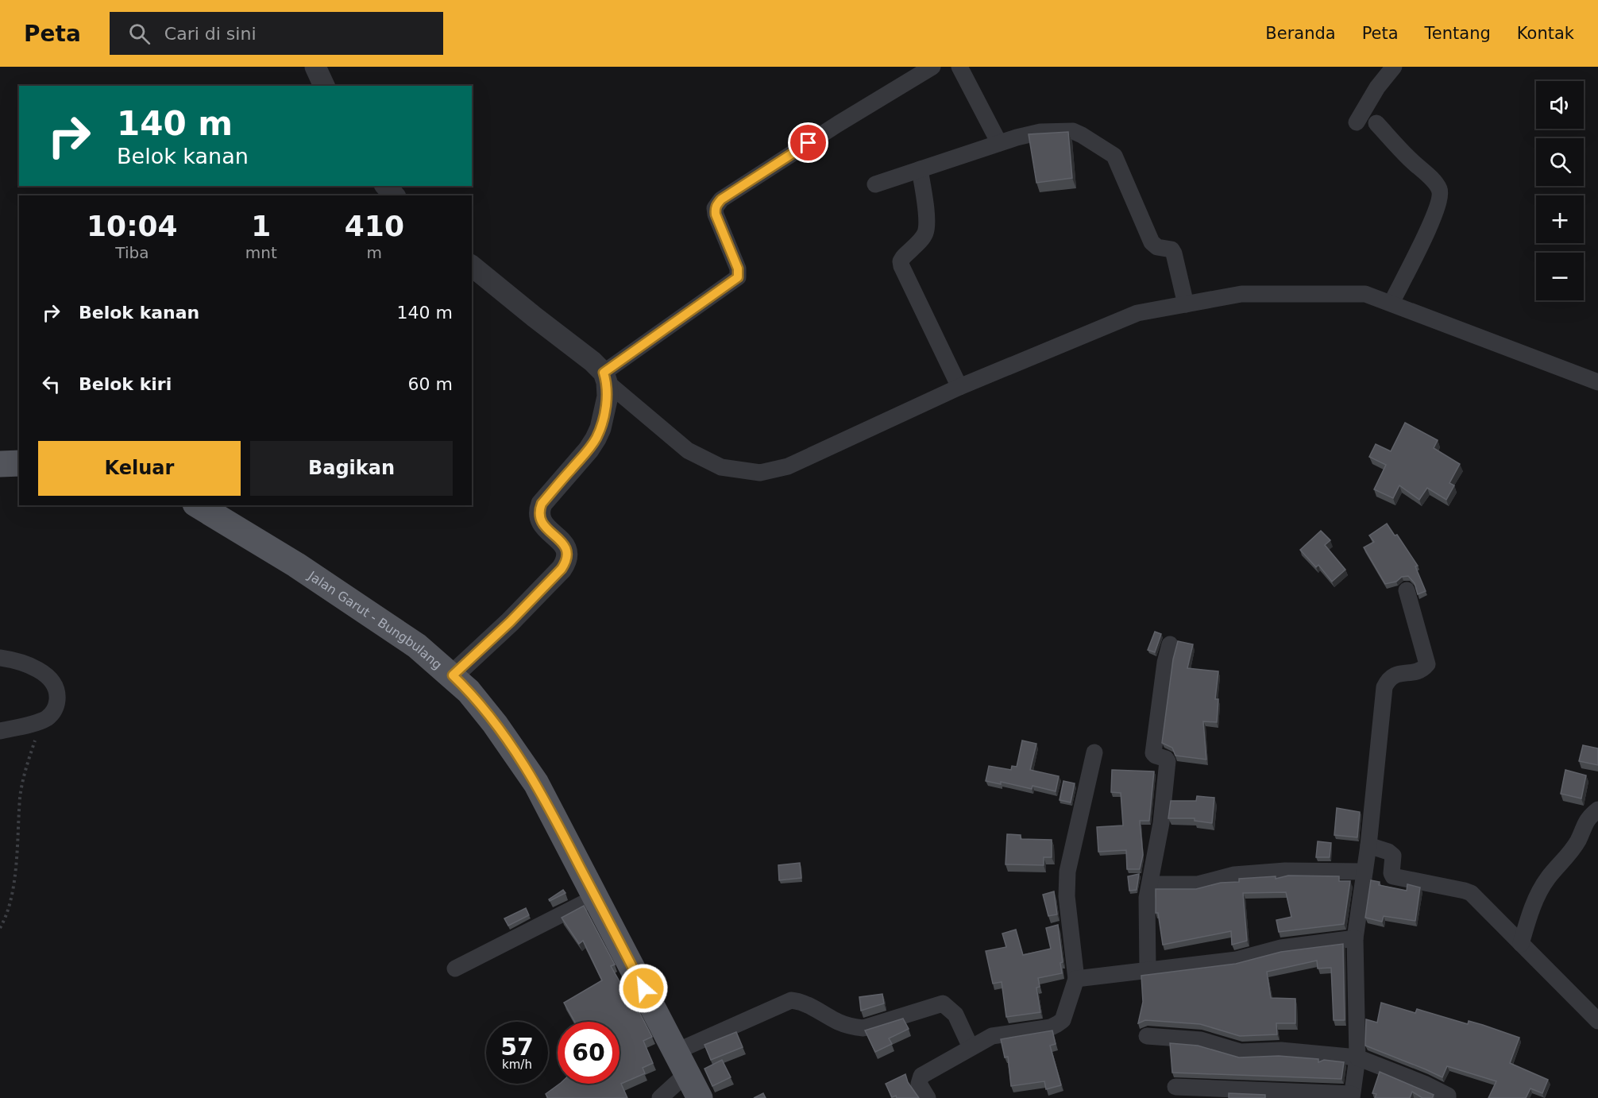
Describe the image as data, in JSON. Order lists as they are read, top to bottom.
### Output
{
  "streets": {
    "main road": ["Jalan Garut - Bungbulang"]
  },
  "page": {
    "header": "Peta",
    "search": "Cari di sini",
    "nav": [
      "Beranda",
      "Peta",
      "Tentang",
      "Kontak"
    ],
    "map_buttons": ["+", "−"],
    "turn": ["140 m", "Belok kanan"],
    "eta": [
      "10:04",
      "Tiba",
      "1",
      "mnt",
      "410",
      "m"
    ],
    "list": [
      {
        "name": "Belok kanan",
        "value": "140 m"
      },
      {
        "name": "Belok kiri",
        "value": "60 m"
      }
    ],
    "buttons": ["Keluar", "Bagikan"],
    "speed": "57 km/h",
    "limit": "60"
  }
}
